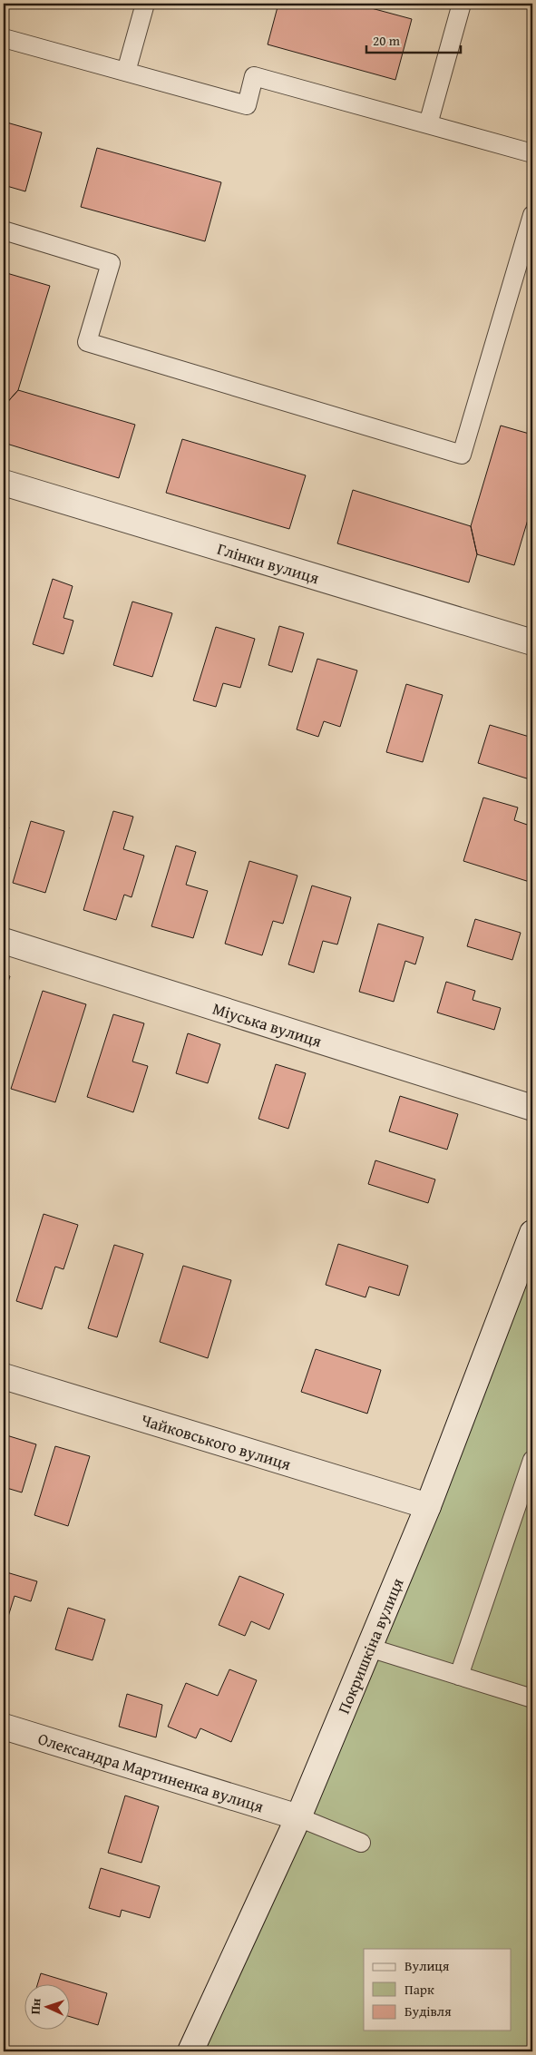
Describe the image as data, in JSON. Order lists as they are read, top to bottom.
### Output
{
  "streets": {
    "street": [
      "Глінки вулиця",
      "Міуська вулиця",
      "Чайковського вулиця",
      "Покришкіна вулиця",
      "Олександра Мартиненка вулиця"
    ]
  },
  "crossings": [
    ["Чайковського вулиця", "Покришкіна вулиця"],
    ["Покришкіна вулиця", "Олександра Мартиненка вулиця"]
  ],
  "legend": ["Вулиця", "Парк", "Будівля"],
  "scale_bar": "20 m",
  "north": "left"
}
